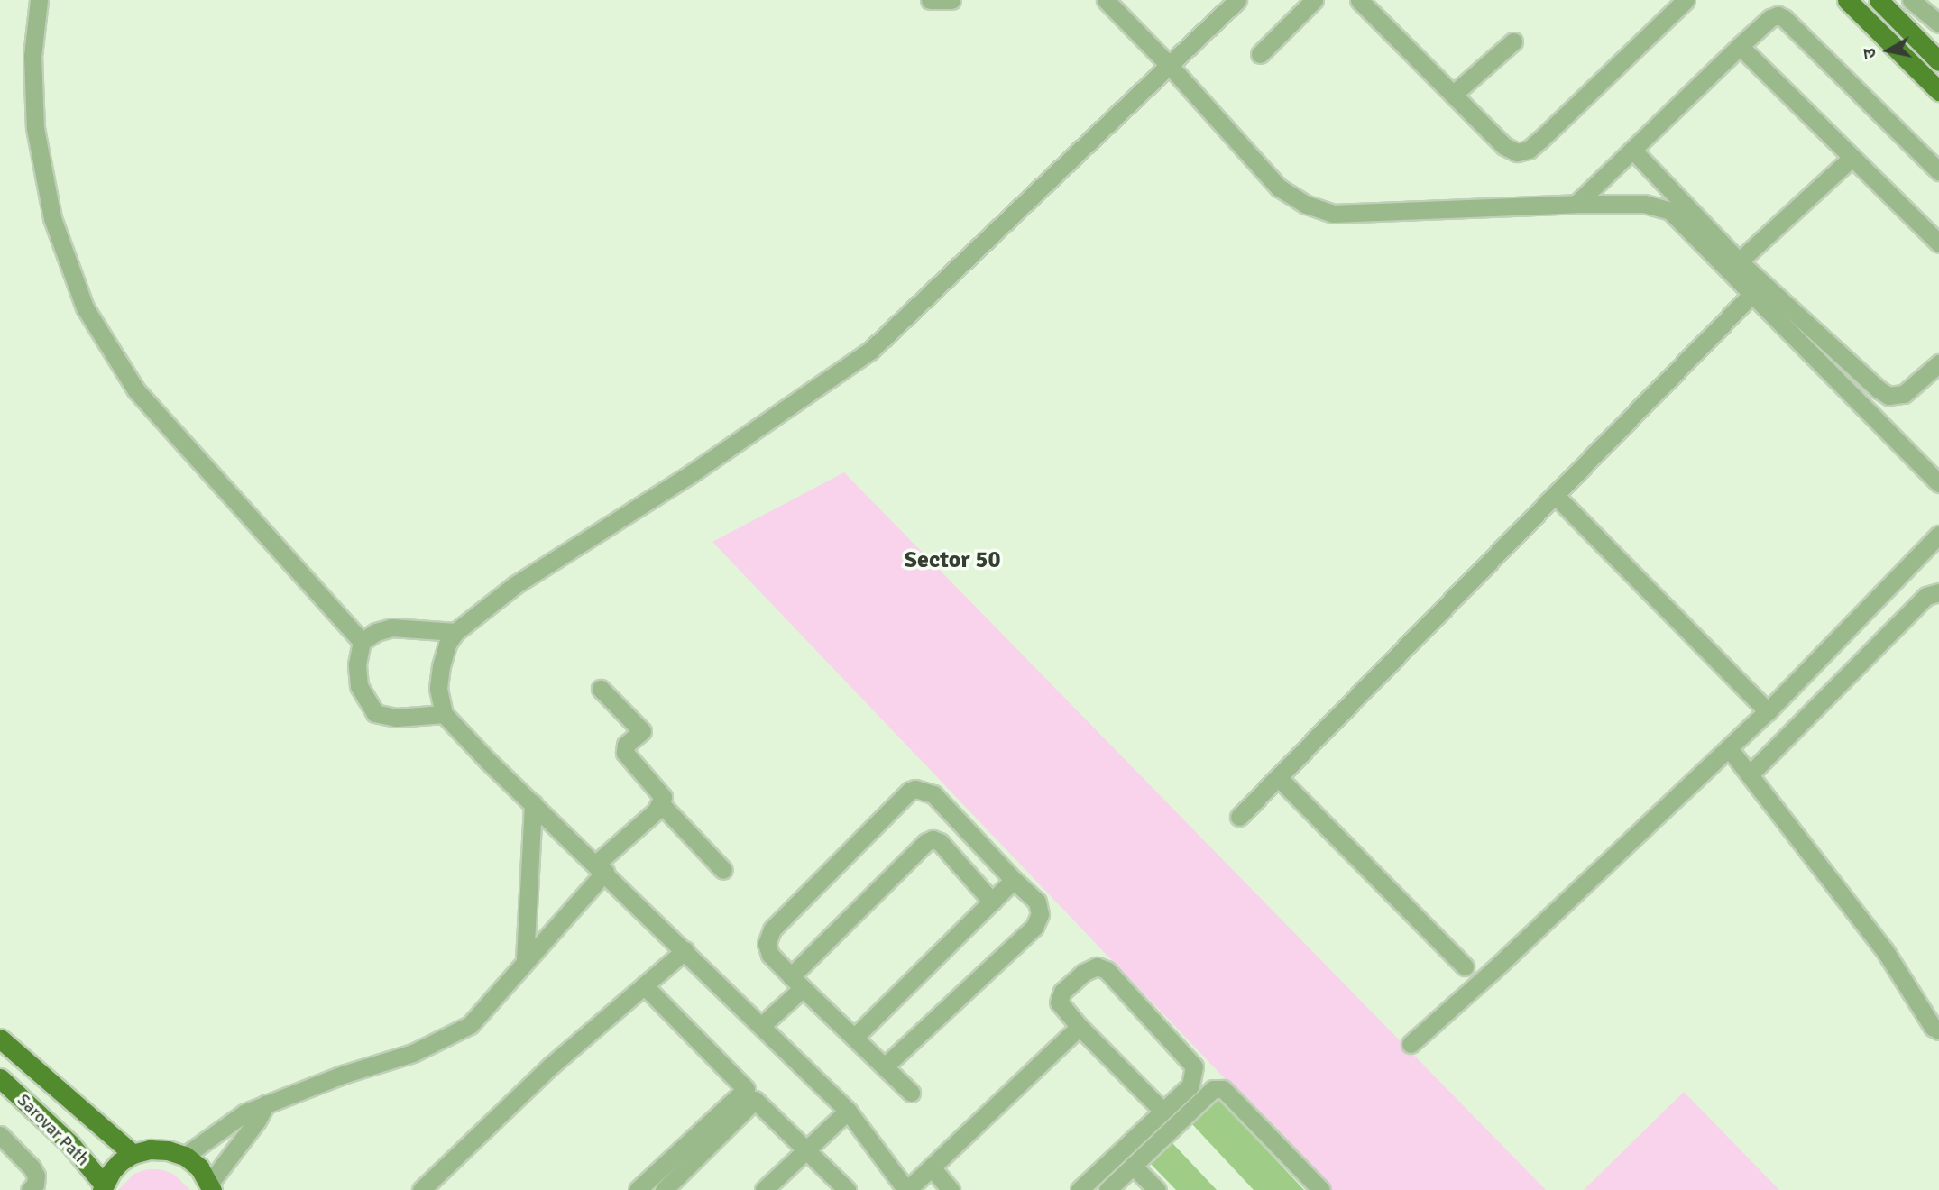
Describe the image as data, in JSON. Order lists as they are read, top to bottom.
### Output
{
  "streets": {
    "main road": ["Sarovar Path"]
  },
  "districts": ["Sector 50"],
  "north": "left"
}
